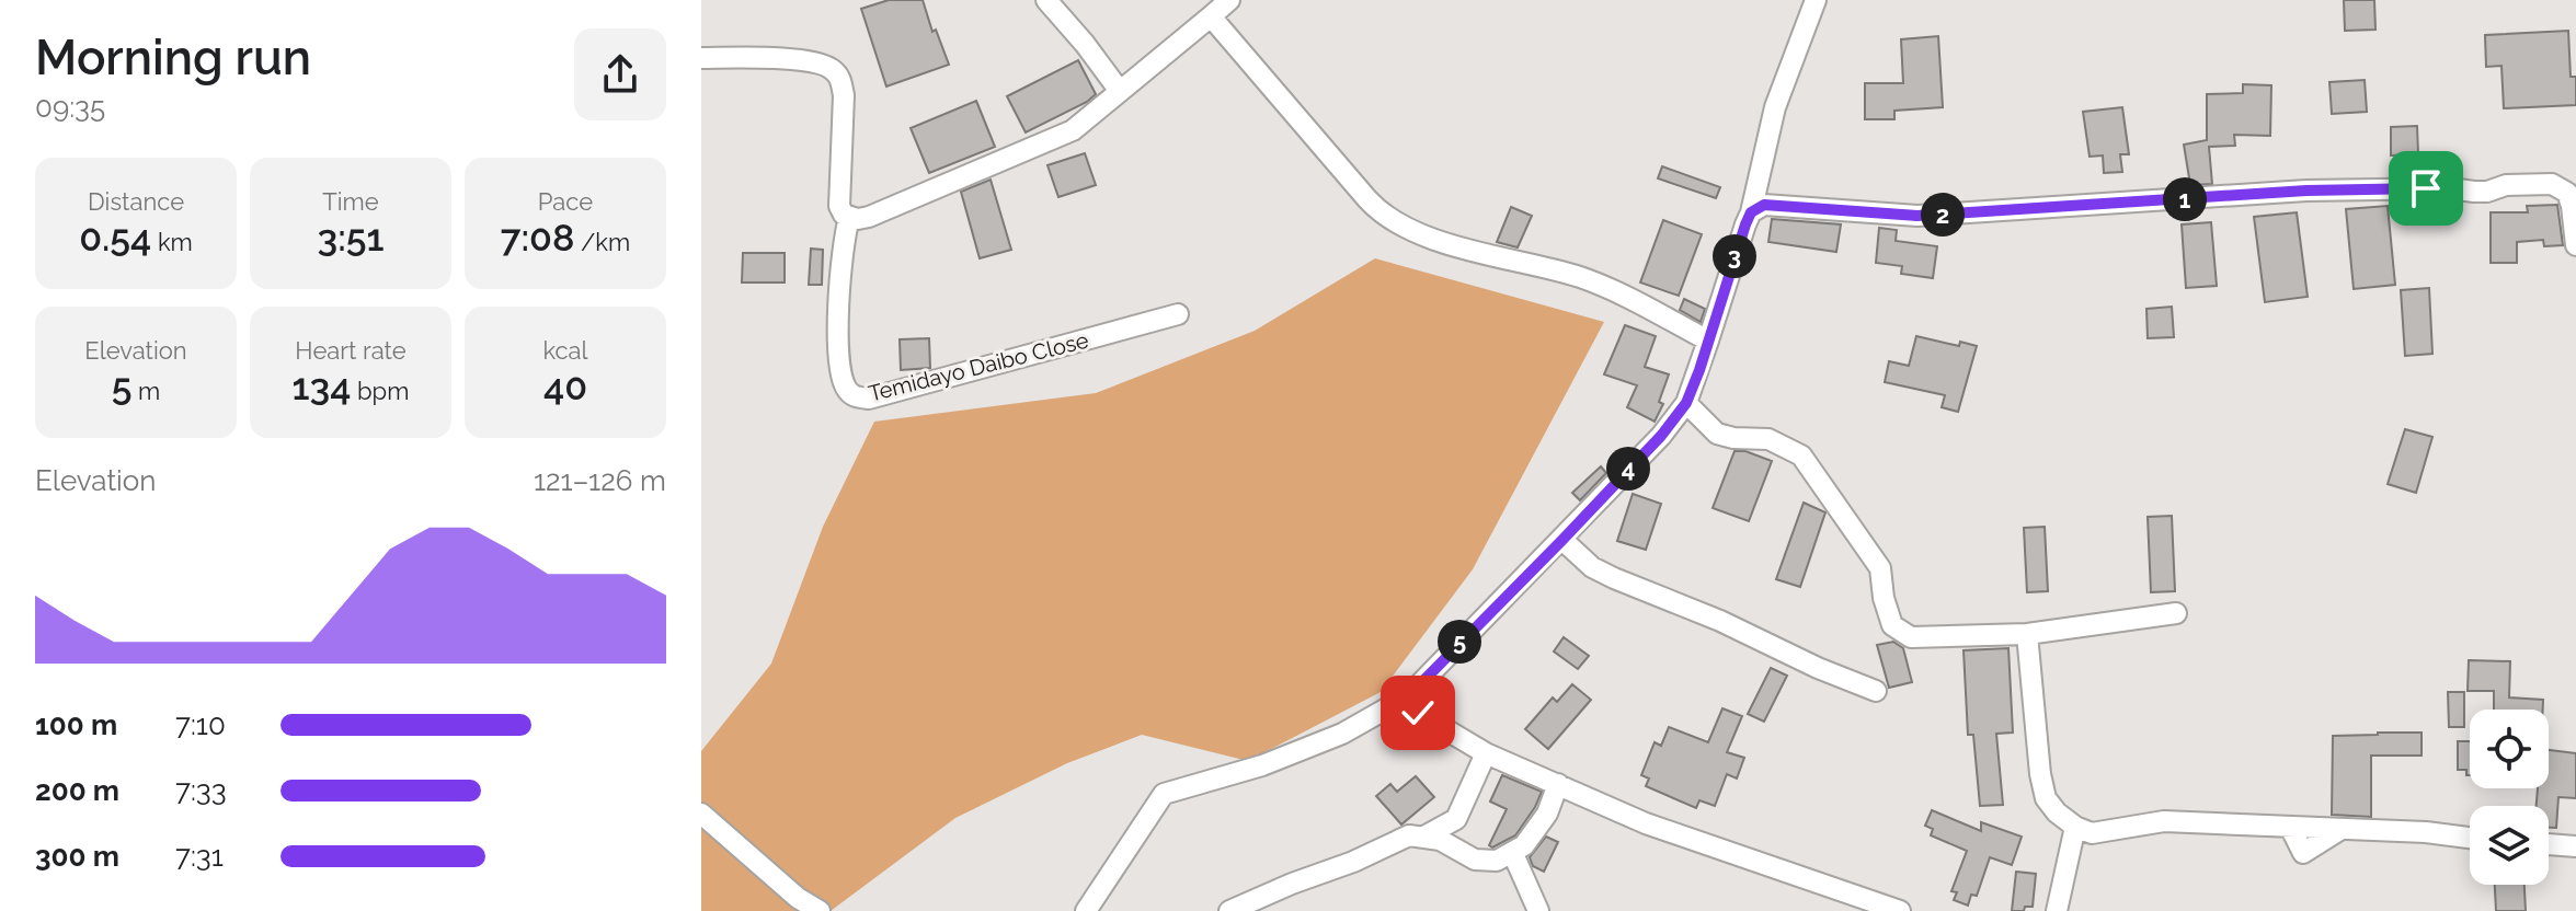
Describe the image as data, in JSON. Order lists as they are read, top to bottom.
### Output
{
  "streets": {
    "street": ["Temidayo Daibo Close"]
  },
  "page": {
    "heading": ["Morning run", "09:35"],
    "stats": [
      ["Distance", "0.54 km"],
      ["Time", "3:51"],
      ["Pace", "7:08 /km"],
      ["Elevation", "5 m"],
      ["Heart rate", "134 bpm"],
      ["kcal", "40"]
    ],
    "pins": [
      "1",
      "2",
      "3",
      "4",
      "5"
    ],
    "chart": ["Elevation", "121–126 m"],
    "list": [
      {
        "name": "100 m",
        "note": "7:10"
      },
      {
        "name": "200 m",
        "note": "7:33"
      },
      {
        "name": "300 m",
        "note": "7:31"
      }
    ]
  }
}
